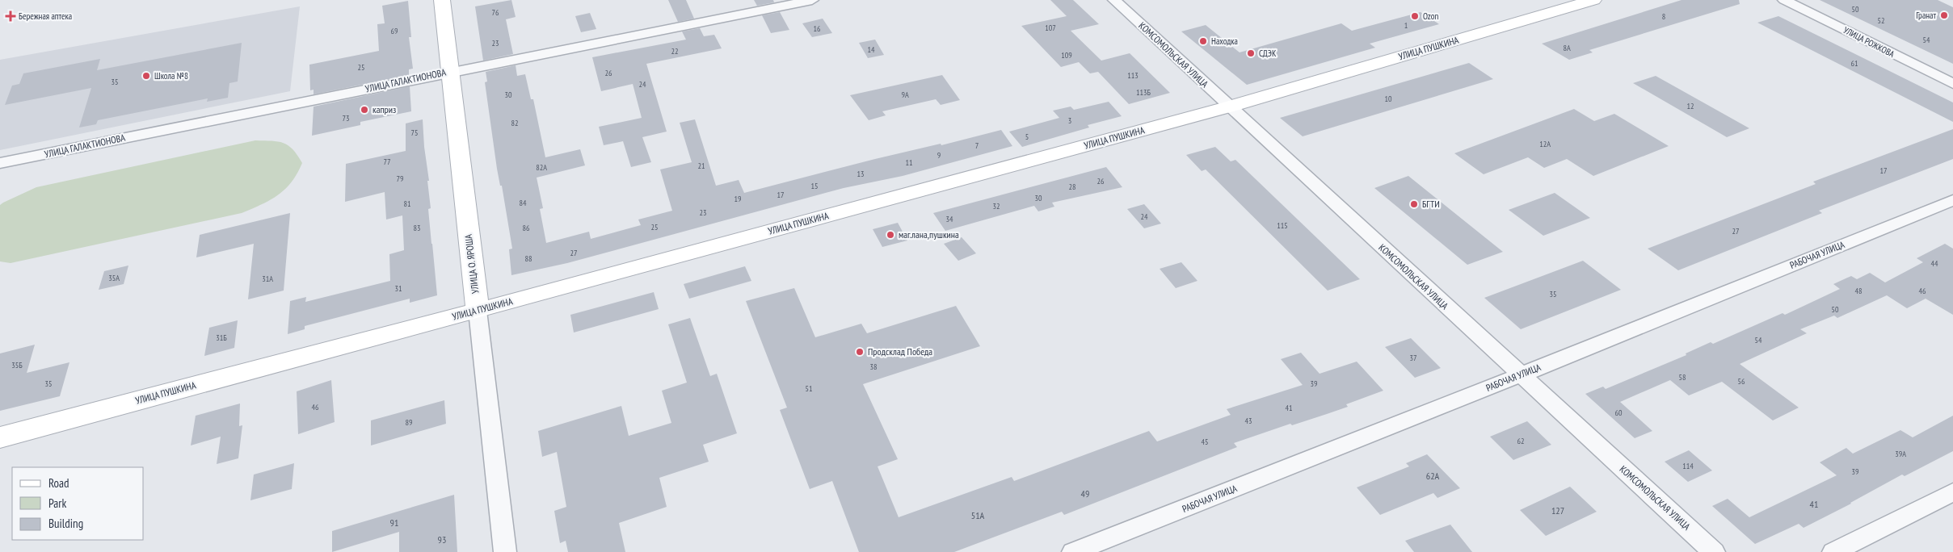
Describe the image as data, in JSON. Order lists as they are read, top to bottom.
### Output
{
  "streets": {
    "main road": ["УЛИЦА ПУШКИНА", "УЛИЦА О. ЯРОША"],
    "street": [
      "УЛИЦА РОЖКОВА",
      "КОМСОМОЛЬСКАЯ УЛИЦА",
      "УЛИЦА ГАЛАКТИОНОВА",
      "РАБОЧАЯ УЛИЦА"
    ]
  },
  "crossings": [
    ["УЛИЦА ПУШКИНА", "КОМСОМОЛЬСКАЯ УЛИЦА"],
    ["УЛИЦА ПУШКИНА", "УЛИЦА О. ЯРОША"],
    ["КОМСОМОЛЬСКАЯ УЛИЦА", "РАБОЧАЯ УЛИЦА"],
    ["УЛИЦА ГАЛАКТИОНОВА", "УЛИЦА О. ЯРОША"]
  ],
  "places": {
    "other": [
      "Гранат",
      "Ozon",
      "Находка",
      "СДЭК",
      "Школа №8",
      "каприз",
      "БГТИ",
      "маг.лана,пушкина",
      "Продсклад Победа"
    ],
    "health": ["Бережная аптека"]
  },
  "house_numbers": [
    "50",
    "76",
    "8",
    "52",
    "1",
    "107",
    "16",
    "69",
    "54",
    "23",
    "8А",
    "14",
    "22",
    "109",
    "61",
    "25",
    "26",
    "113",
    "35",
    "24",
    "113Б",
    "30",
    "9А",
    "10",
    "12",
    "73",
    "3",
    "82",
    "75",
    "5",
    "12А",
    "7",
    "9",
    "77",
    "11",
    "21",
    "82А",
    "17",
    "13",
    "79",
    "26",
    "15",
    "28",
    "17",
    "30",
    "19",
    "84",
    "81",
    "32",
    "23",
    "24",
    "34",
    "115",
    "25",
    "83",
    "86",
    "27",
    "27",
    "88",
    "44",
    "35А",
    "31А",
    "31",
    "48",
    "46",
    "35",
    "50",
    "31Б",
    "54",
    "37",
    "35Б",
    "38",
    "58",
    "56",
    "35",
    "39",
    "51",
    "46",
    "41",
    "60",
    "43",
    "89",
    "62",
    "45",
    "39А",
    "114",
    "39",
    "62А",
    "49",
    "41",
    "127",
    "51А",
    "91",
    "93"
  ],
  "legend": ["Road", "Park", "Building"]
}
